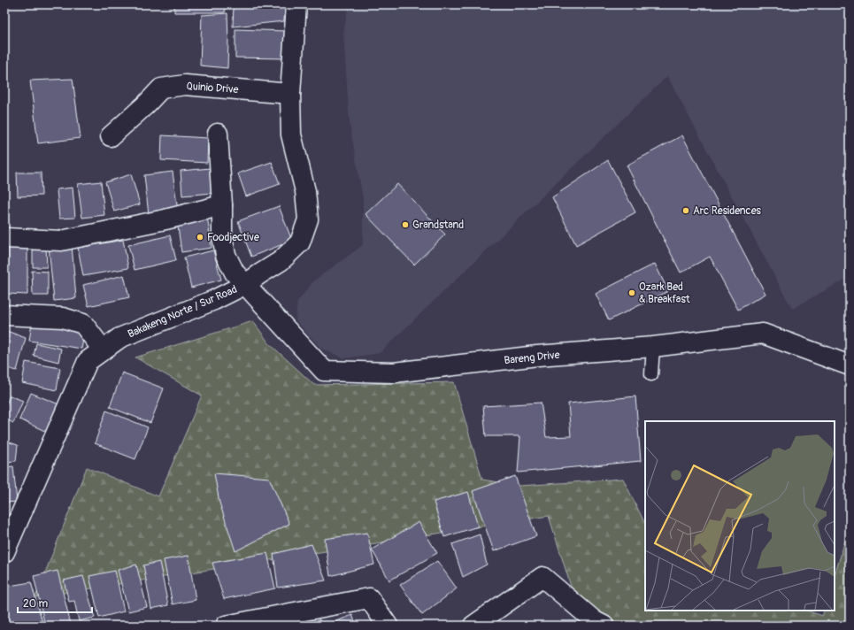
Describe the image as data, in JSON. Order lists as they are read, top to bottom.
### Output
{
  "streets": {
    "street": ["Quinio Drive", "Bakakeng Norte / Sur Road", "Bareng Drive"]
  },
  "crossings": [
    ["Quinio Drive", "Bakakeng Norte / Sur Road"],
    ["Bakakeng Norte / Sur Road", "Bareng Drive"]
  ],
  "places": [
    "Arc Residences",
    "Grandstand",
    "Foodjective",
    "Ozark Bed & Breakfast"
  ],
  "scale_bar": "20 m"
}
